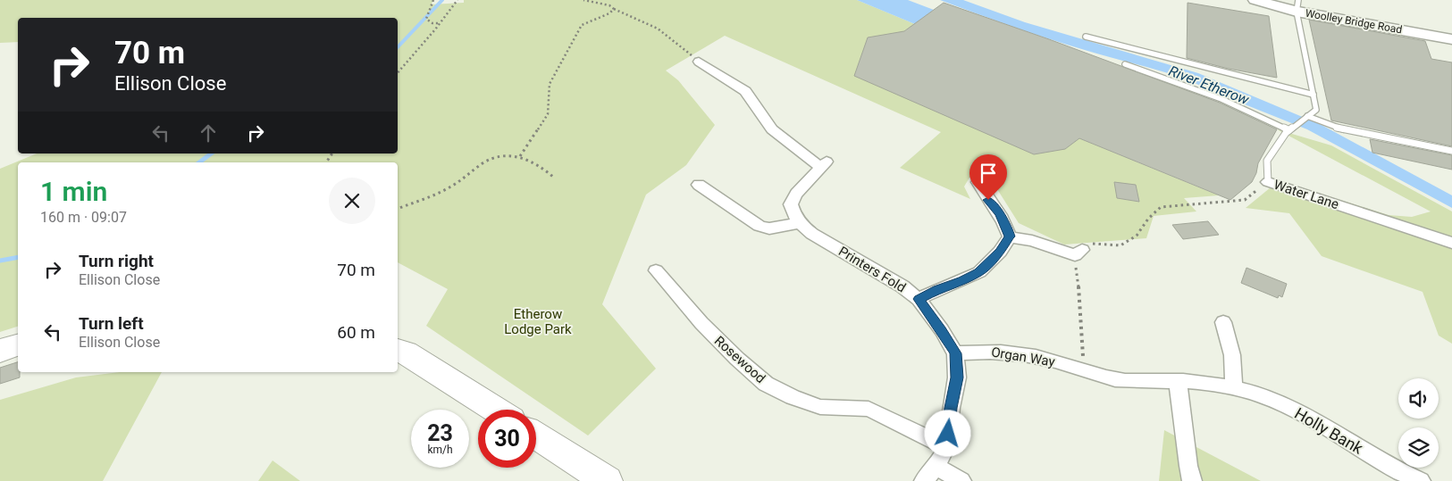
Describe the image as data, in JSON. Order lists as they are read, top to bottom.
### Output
{
  "streets": {
    "street": [
      "Woolley Bridge Road",
      "Water Lane",
      "Printers Fold",
      "Organ Way",
      "Rosewood",
      "Holly Bank"
    ]
  },
  "crossings": [
    ["Woolley Bridge Road", "Water Lane"],
    ["Printers Fold", "Organ Way"],
    ["Printers Fold", "Rosewood"],
    ["Organ Way", "Holly Bank"]
  ],
  "water": ["River Etherow"],
  "parks": ["Etherow Lodge Park"],
  "page": {
    "turn": ["70 m", "Ellison Close"],
    "heading": ["1 min", "160 m · 09:07"],
    "list": [
      {
        "name": "Turn right",
        "note": "Ellison Close",
        "value": "70 m"
      },
      {
        "name": "Turn left",
        "note": "Ellison Close",
        "value": "60 m"
      }
    ],
    "speed": "23 km/h",
    "limit": "30"
  }
}
